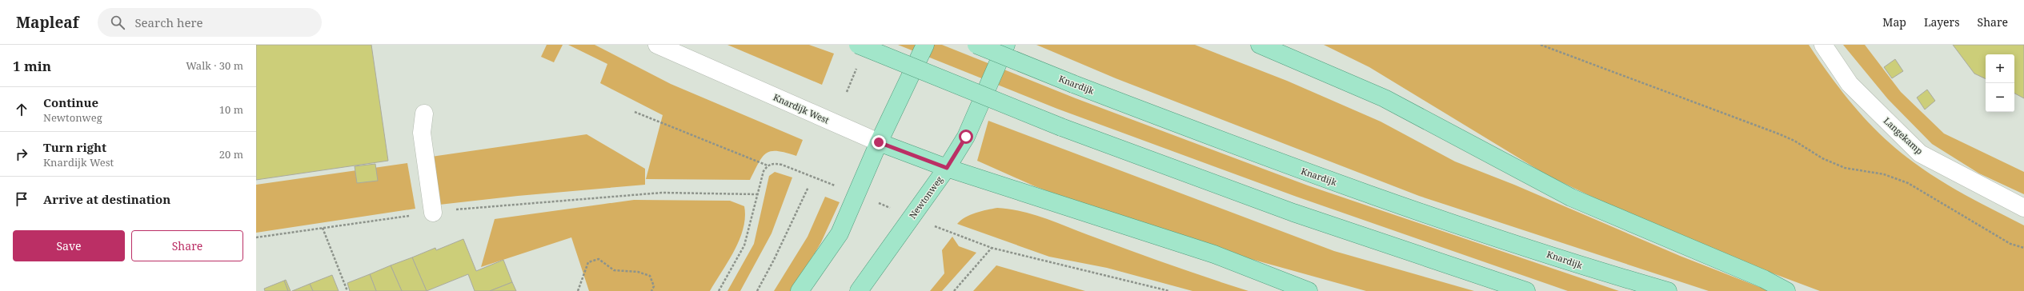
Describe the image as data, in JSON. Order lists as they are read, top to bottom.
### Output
{
  "streets": {
    "main road": ["Knardijk", "Knardijk West", "Newtonweg"],
    "street": ["Langekamp"]
  },
  "crossings": [
    ["Knardijk West", "Newtonweg"]
  ],
  "page": {
    "header": "Mapleaf",
    "search": "Search here",
    "nav": ["Map", "Layers", "Share"],
    "heading": ["1 min", "Walk · 30 m"],
    "map_buttons": ["+", "−"],
    "list": [
      ["Continue", "Newtonweg", "10 m"],
      ["Turn right", "Knardijk West", "20 m"],
      "Arrive at destination"
    ],
    "buttons": ["Save", "Share"]
  }
}
